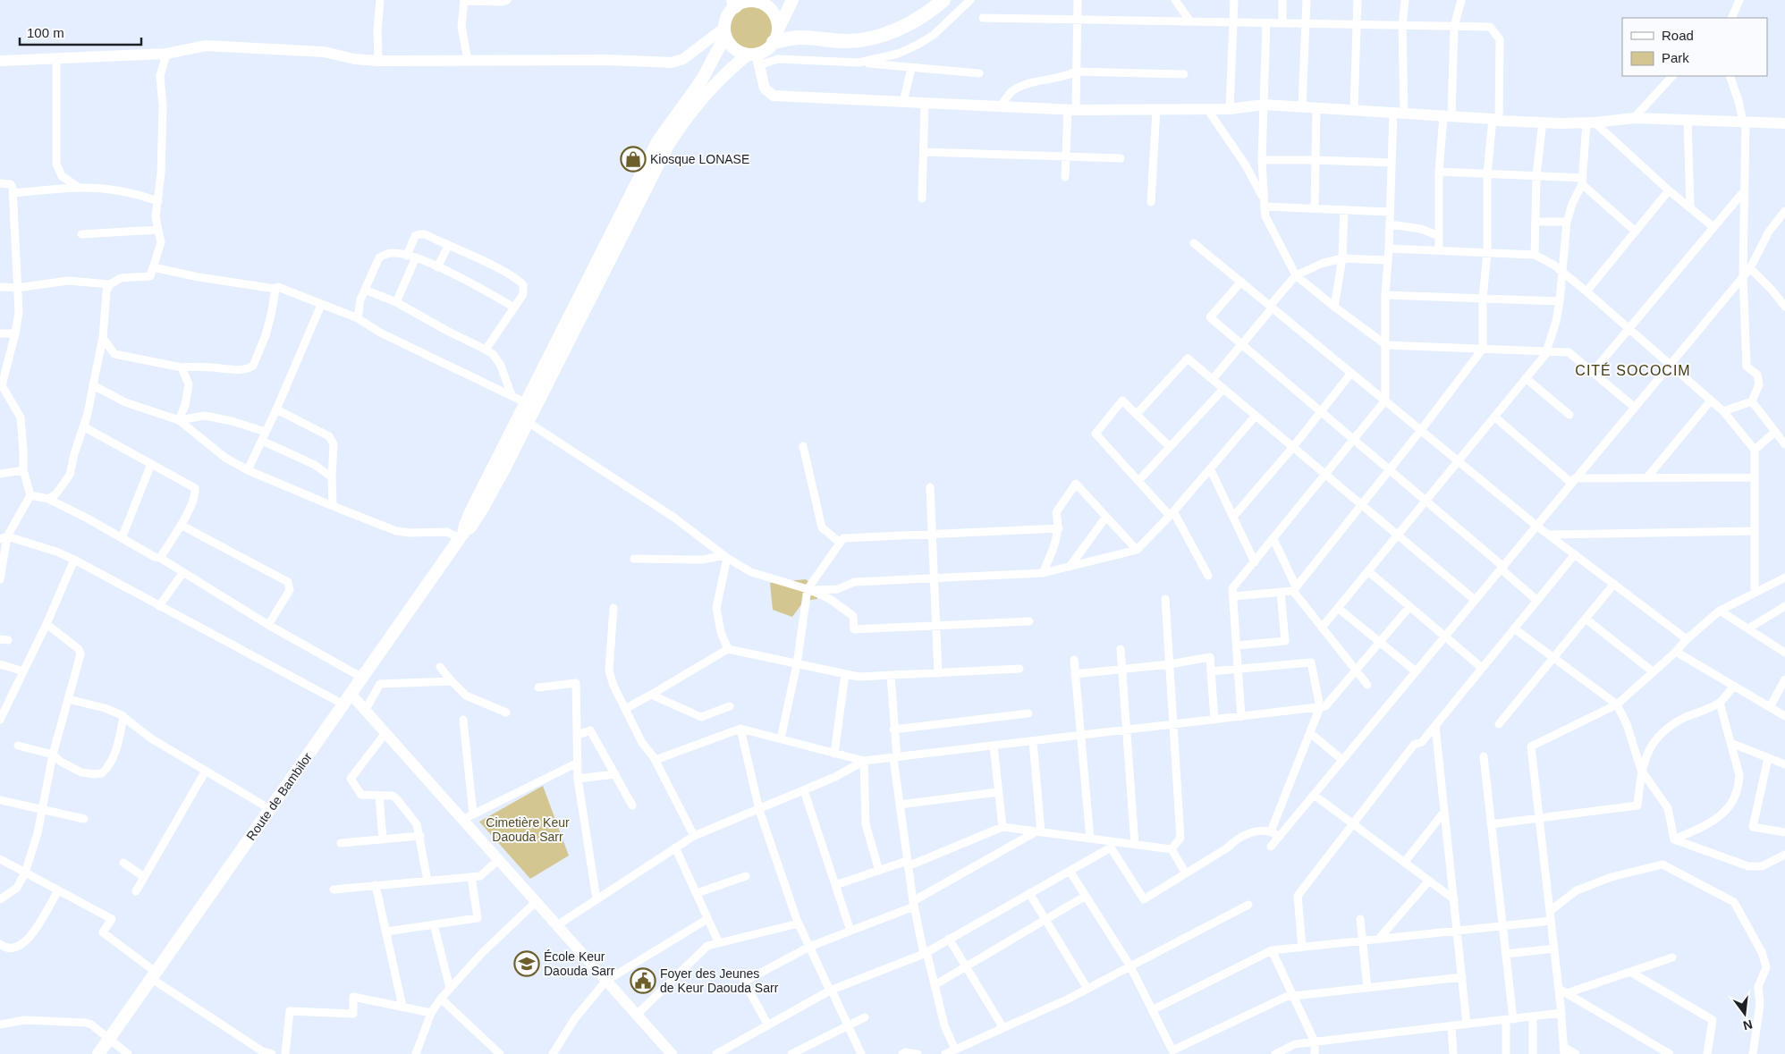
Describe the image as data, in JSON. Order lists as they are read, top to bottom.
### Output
{
  "streets": {
    "main road": ["Route de Bambilor"]
  },
  "districts": ["CITÉ SOCOCIM"],
  "parks": ["Cimetière Keur Daouda Sarr"],
  "places": {
    "shop": ["Kiosque LONASE"],
    "school or university": ["École Keur Daouda Sarr"],
    "public building": ["Foyer des Jeunes de Keur Daouda Sarr"]
  },
  "legend": ["Road", "Park"],
  "scale_bar": "100 m",
  "north": "bottom"
}
